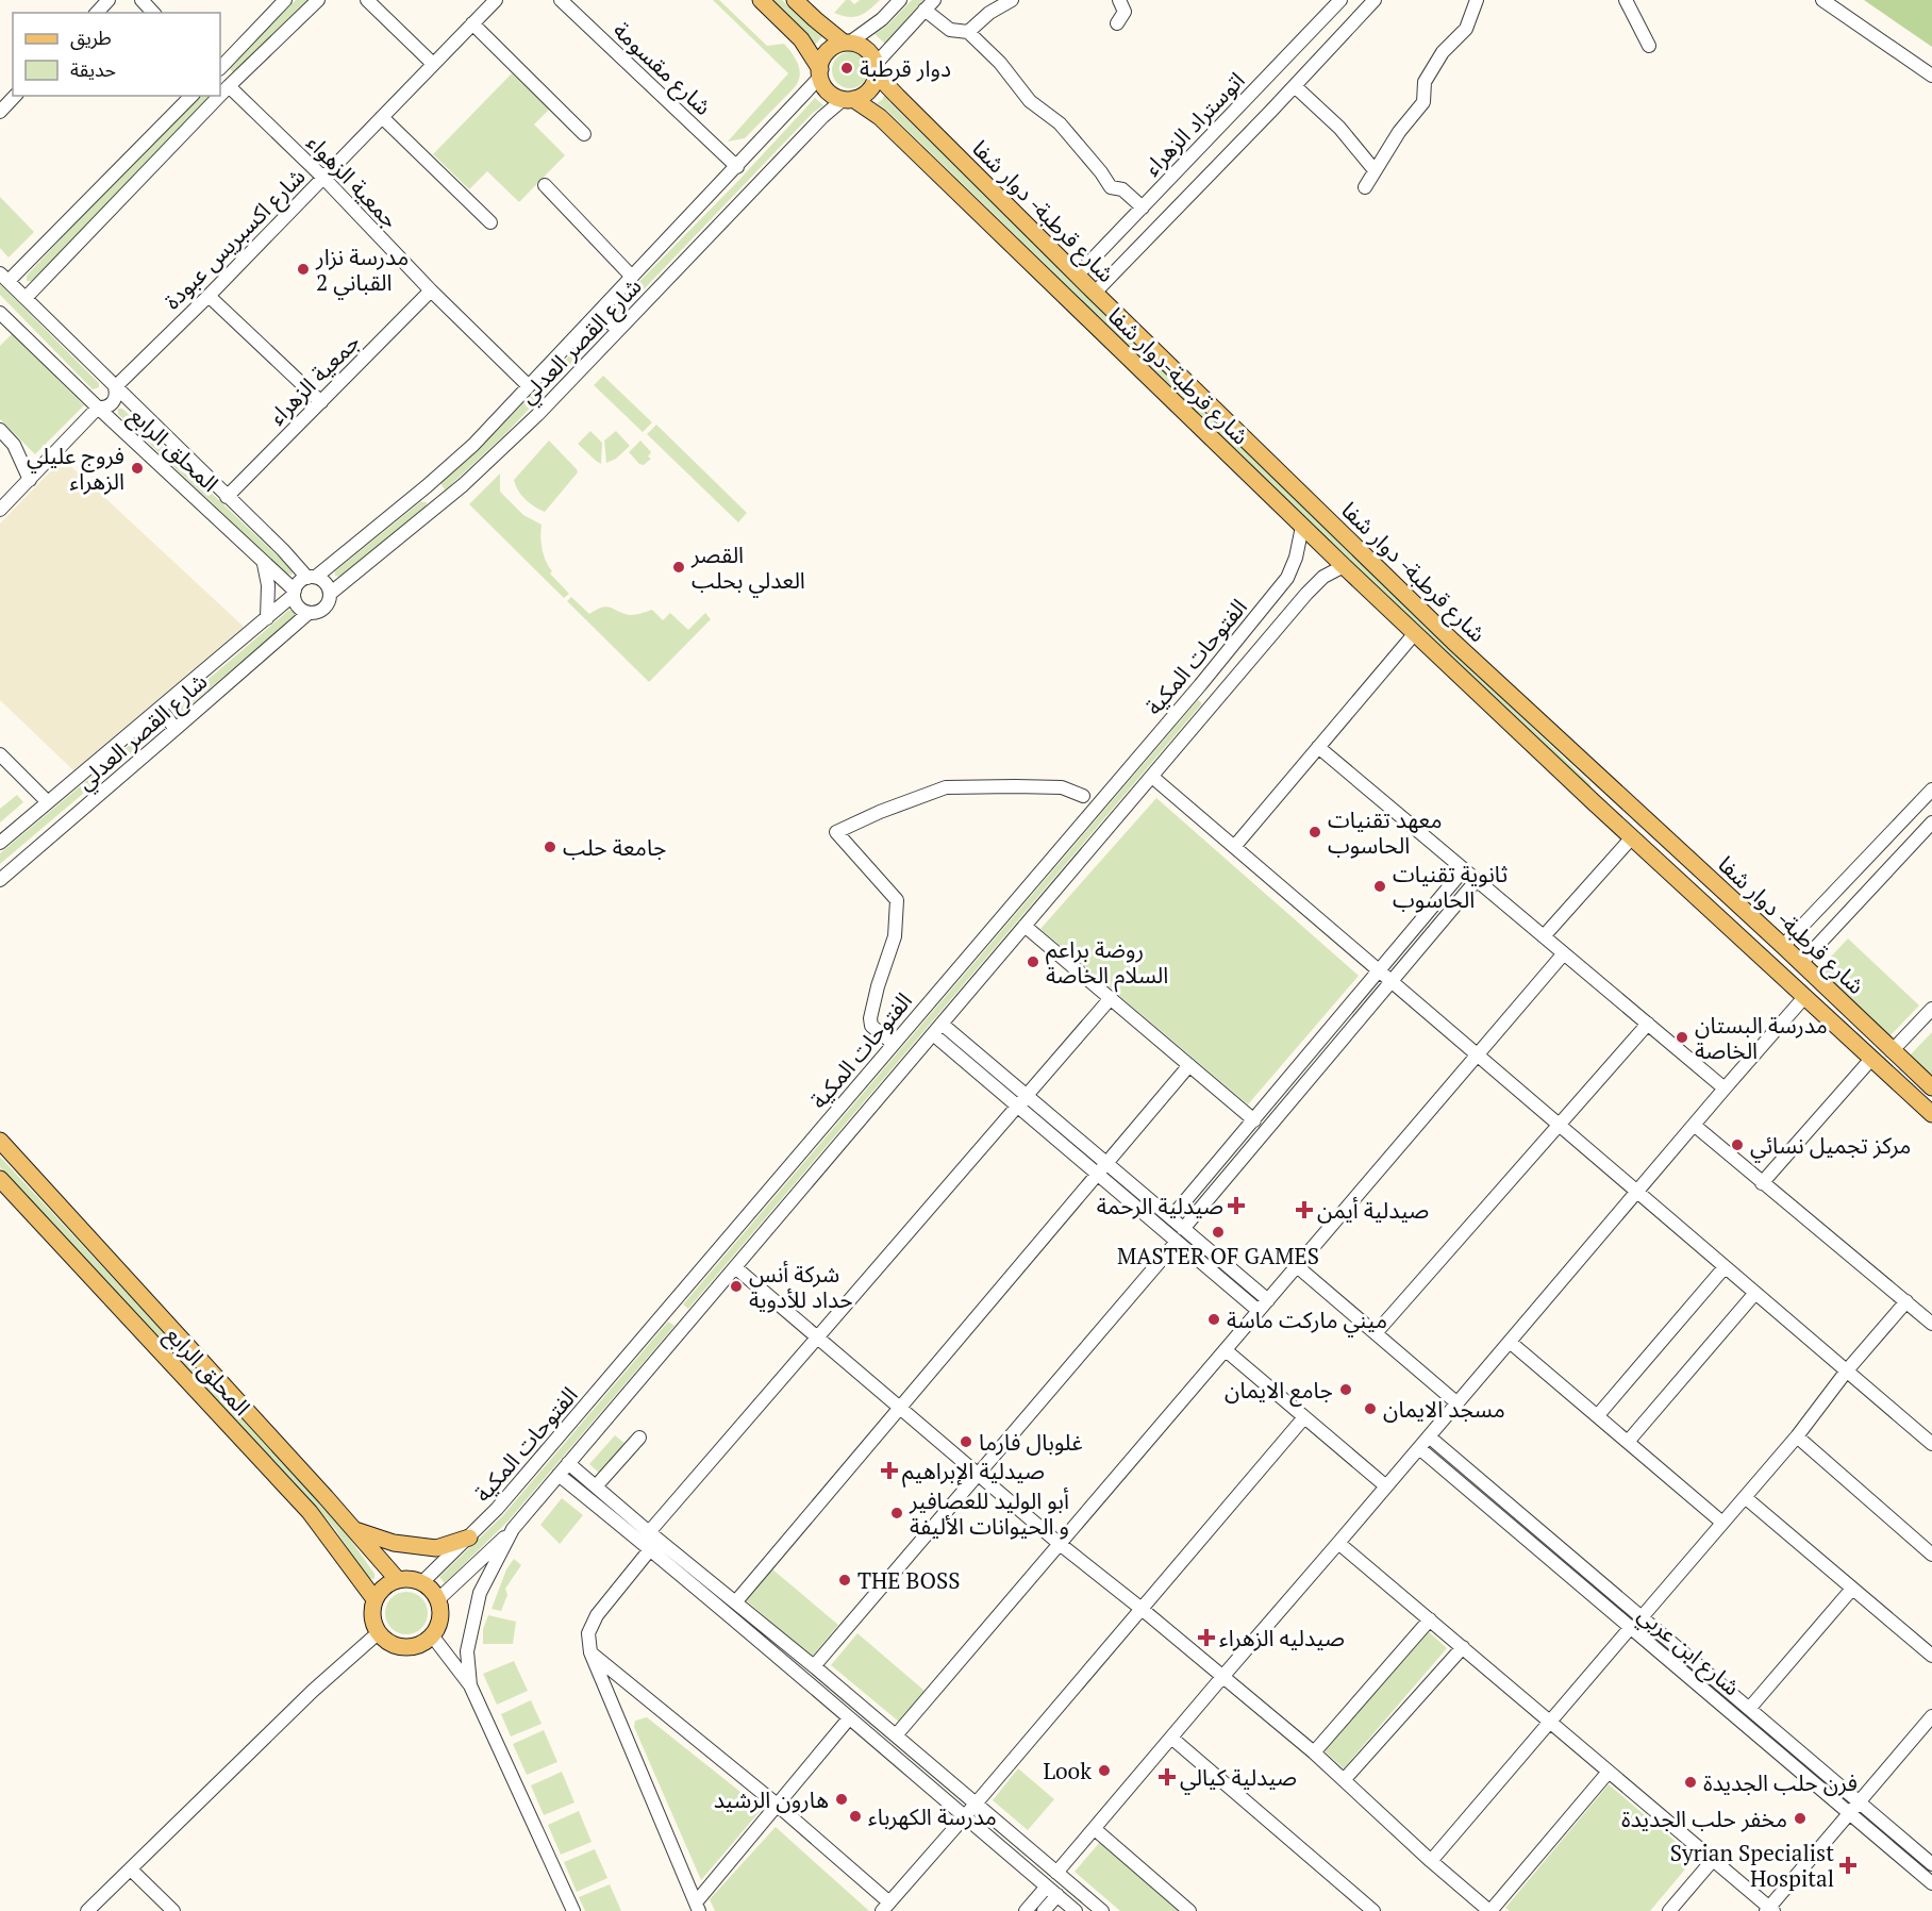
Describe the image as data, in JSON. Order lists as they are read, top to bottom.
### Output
{
  "streets": {
    "main road": ["شارع قرطبة- دوار شفا", "شارع قرطبة-دوار شفا", "المحلق الرابع"],
    "street": [
      "شارع مقسومة",
      "اتوستراد الزهراء",
      "جمعية الزهواء",
      "شارع اكسبريس عبودة",
      "شارع القصر العدلي",
      "جمعية الزهراء",
      "الفتوحات المكية",
      "شارع ابن عربي"
    ]
  },
  "crossings": [
    ["شارع مقسومة", "شارع القصر العدلي"],
    ["اتوستراد الزهراء", "شارع قرطبة- دوار شفا"],
    ["جمعية الزهواء", "شارع اكسبريس عبودة"],
    ["جمعية الزهواء", "شارع القصر العدلي"],
    ["جمعية الزهواء", "جمعية الزهراء"],
    ["شارع قرطبة- دوار شفا", "شارع القصر العدلي"],
    ["شارع قرطبة- دوار شفا", "شارع قرطبة-دوار شفا"],
    ["شارع اكسبريس عبودة", "المحلق الرابع"],
    ["شارع القصر العدلي", "شارع قرطبة-دوار شفا"],
    ["شارع القصر العدلي", "المحلق الرابع"],
    ["شارع قرطبة-دوار شفا", "الفتوحات المكية"],
    ["جمعية الزهراء", "المحلق الرابع"],
    ["المحلق الرابع", "الفتوحات المكية"]
  ],
  "places": {
    "other": [
      "دوار قرطبة",
      "مدرسة نزار القباني 2",
      "فروج عليلي الزهراء",
      "القصر العدلي بحلب",
      "معهد تقنيات الحاسوب",
      "جامعة حلب",
      "ثانوية تقنيات الحاسوب",
      "روضة براعم السلام الخاصة",
      "مدرسة البستان الخاصة",
      "مركز تجميل نسائي",
      "MASTER OF GAMES",
      "شركة أنس حداد للأدوية",
      "ميني ماركت ماسة",
      "جامع الايمان",
      "مسجد الايمان",
      "غلوبال فارما",
      "أبو الوليد للعصافير و الحيوانات الأليفة",
      "THE BOSS",
      "Look",
      "فرن حلب الجديدة",
      "هارون الرشيد",
      "مدرسة الكهرباء",
      "مخفر حلب الجديدة"
    ],
    "health": [
      "صيدلية الرحمة",
      "صيدلية أيمن",
      "صيدلية الإبراهيم",
      "صيدليه الزهراء",
      "صيدلية كيالي",
      "Syrian Specialist Hospital"
    ]
  },
  "legend": ["طريق", "حديقة"]
}
